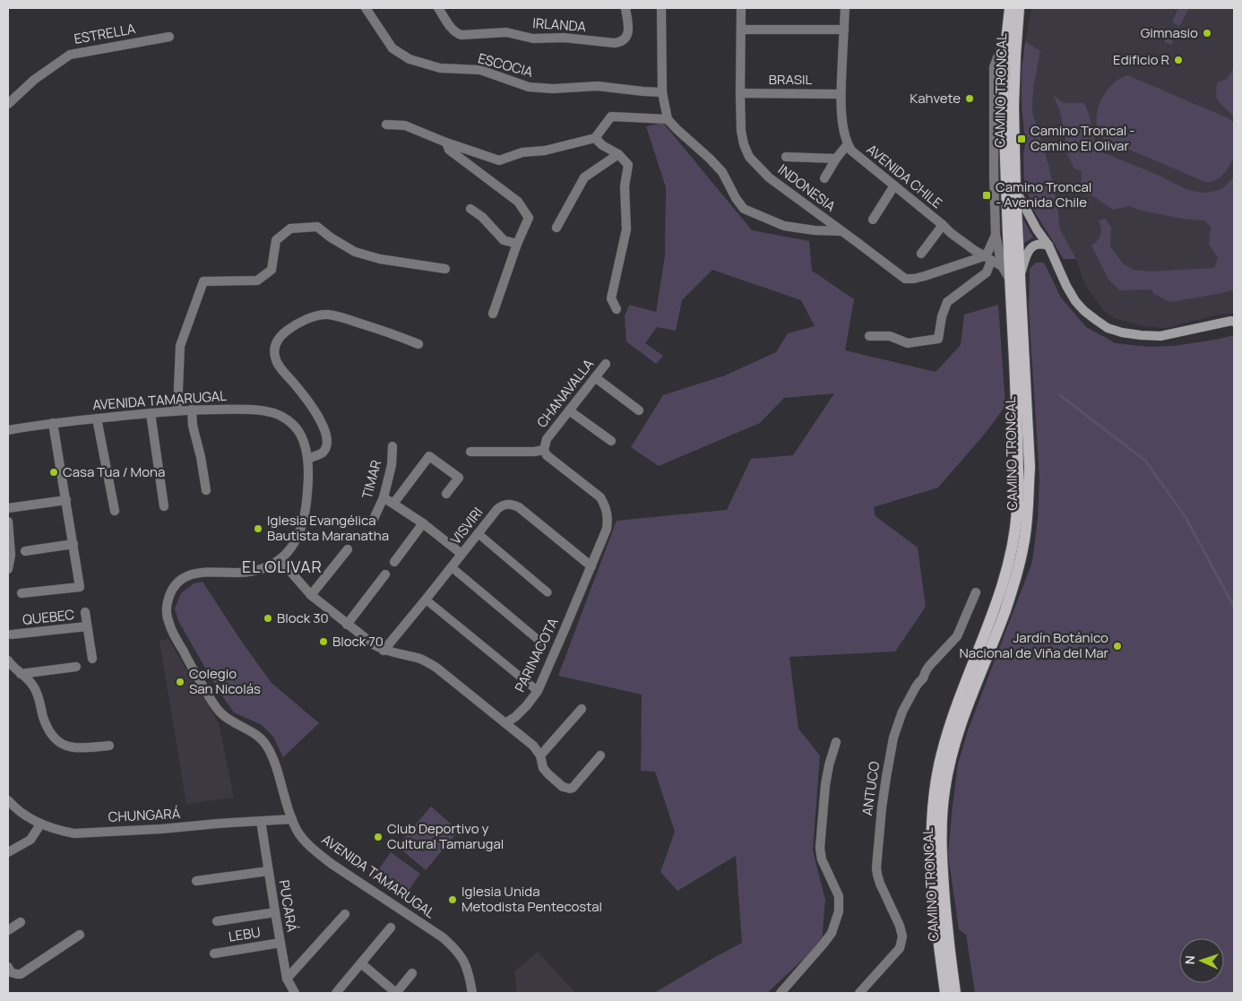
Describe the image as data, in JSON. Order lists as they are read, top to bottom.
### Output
{
  "streets": {
    "main road": ["CAMINO TRONCAL"],
    "street": [
      "IRLANDA",
      "ESTRELLA",
      "ESCOCIA",
      "BRASIL",
      "AVENIDA CHILE",
      "INDONESIA",
      "CHANAVALLA",
      "AVENIDA TAMARUGAL",
      "TIMAR",
      "VISVIRI",
      "QUEBEC",
      "PARINACOTA",
      "ANTUCO",
      "CHUNGARÁ",
      "PUCARÁ",
      "LEBU"
    ]
  },
  "crossings": [
    ["BRASIL", "AVENIDA CHILE"],
    ["BRASIL", "INDONESIA"],
    ["CAMINO TRONCAL", "AVENIDA CHILE"],
    ["CAMINO TRONCAL", "INDONESIA"],
    ["AVENIDA CHILE", "INDONESIA"],
    ["CHANAVALLA", "PARINACOTA"],
    ["AVENIDA TAMARUGAL", "CHUNGARÁ"],
    ["VISVIRI", "PARINACOTA"],
    ["CHUNGARÁ", "PUCARÁ"],
    ["PUCARÁ", "LEBU"]
  ],
  "districts": ["EL OLIVAR"],
  "places": {
    "other": [
      "Gimnasio",
      "Edificio R",
      "Kahvete",
      "Casa Tua / Mona",
      "Iglesia Evangélica Bautista Maranatha",
      "Block 30",
      "Block 70",
      "Jardín Botánico Nacional de Viña del Mar",
      "Colegio San Nicolás",
      "Club Deportivo y Cultural Tamarugal",
      "Iglesia Unida Metodista Pentecostal"
    ],
    "transit": ["Camino Troncal - Camino El Olivar", "Camino Troncal - Avenida Chile"]
  },
  "north": "left"
}
